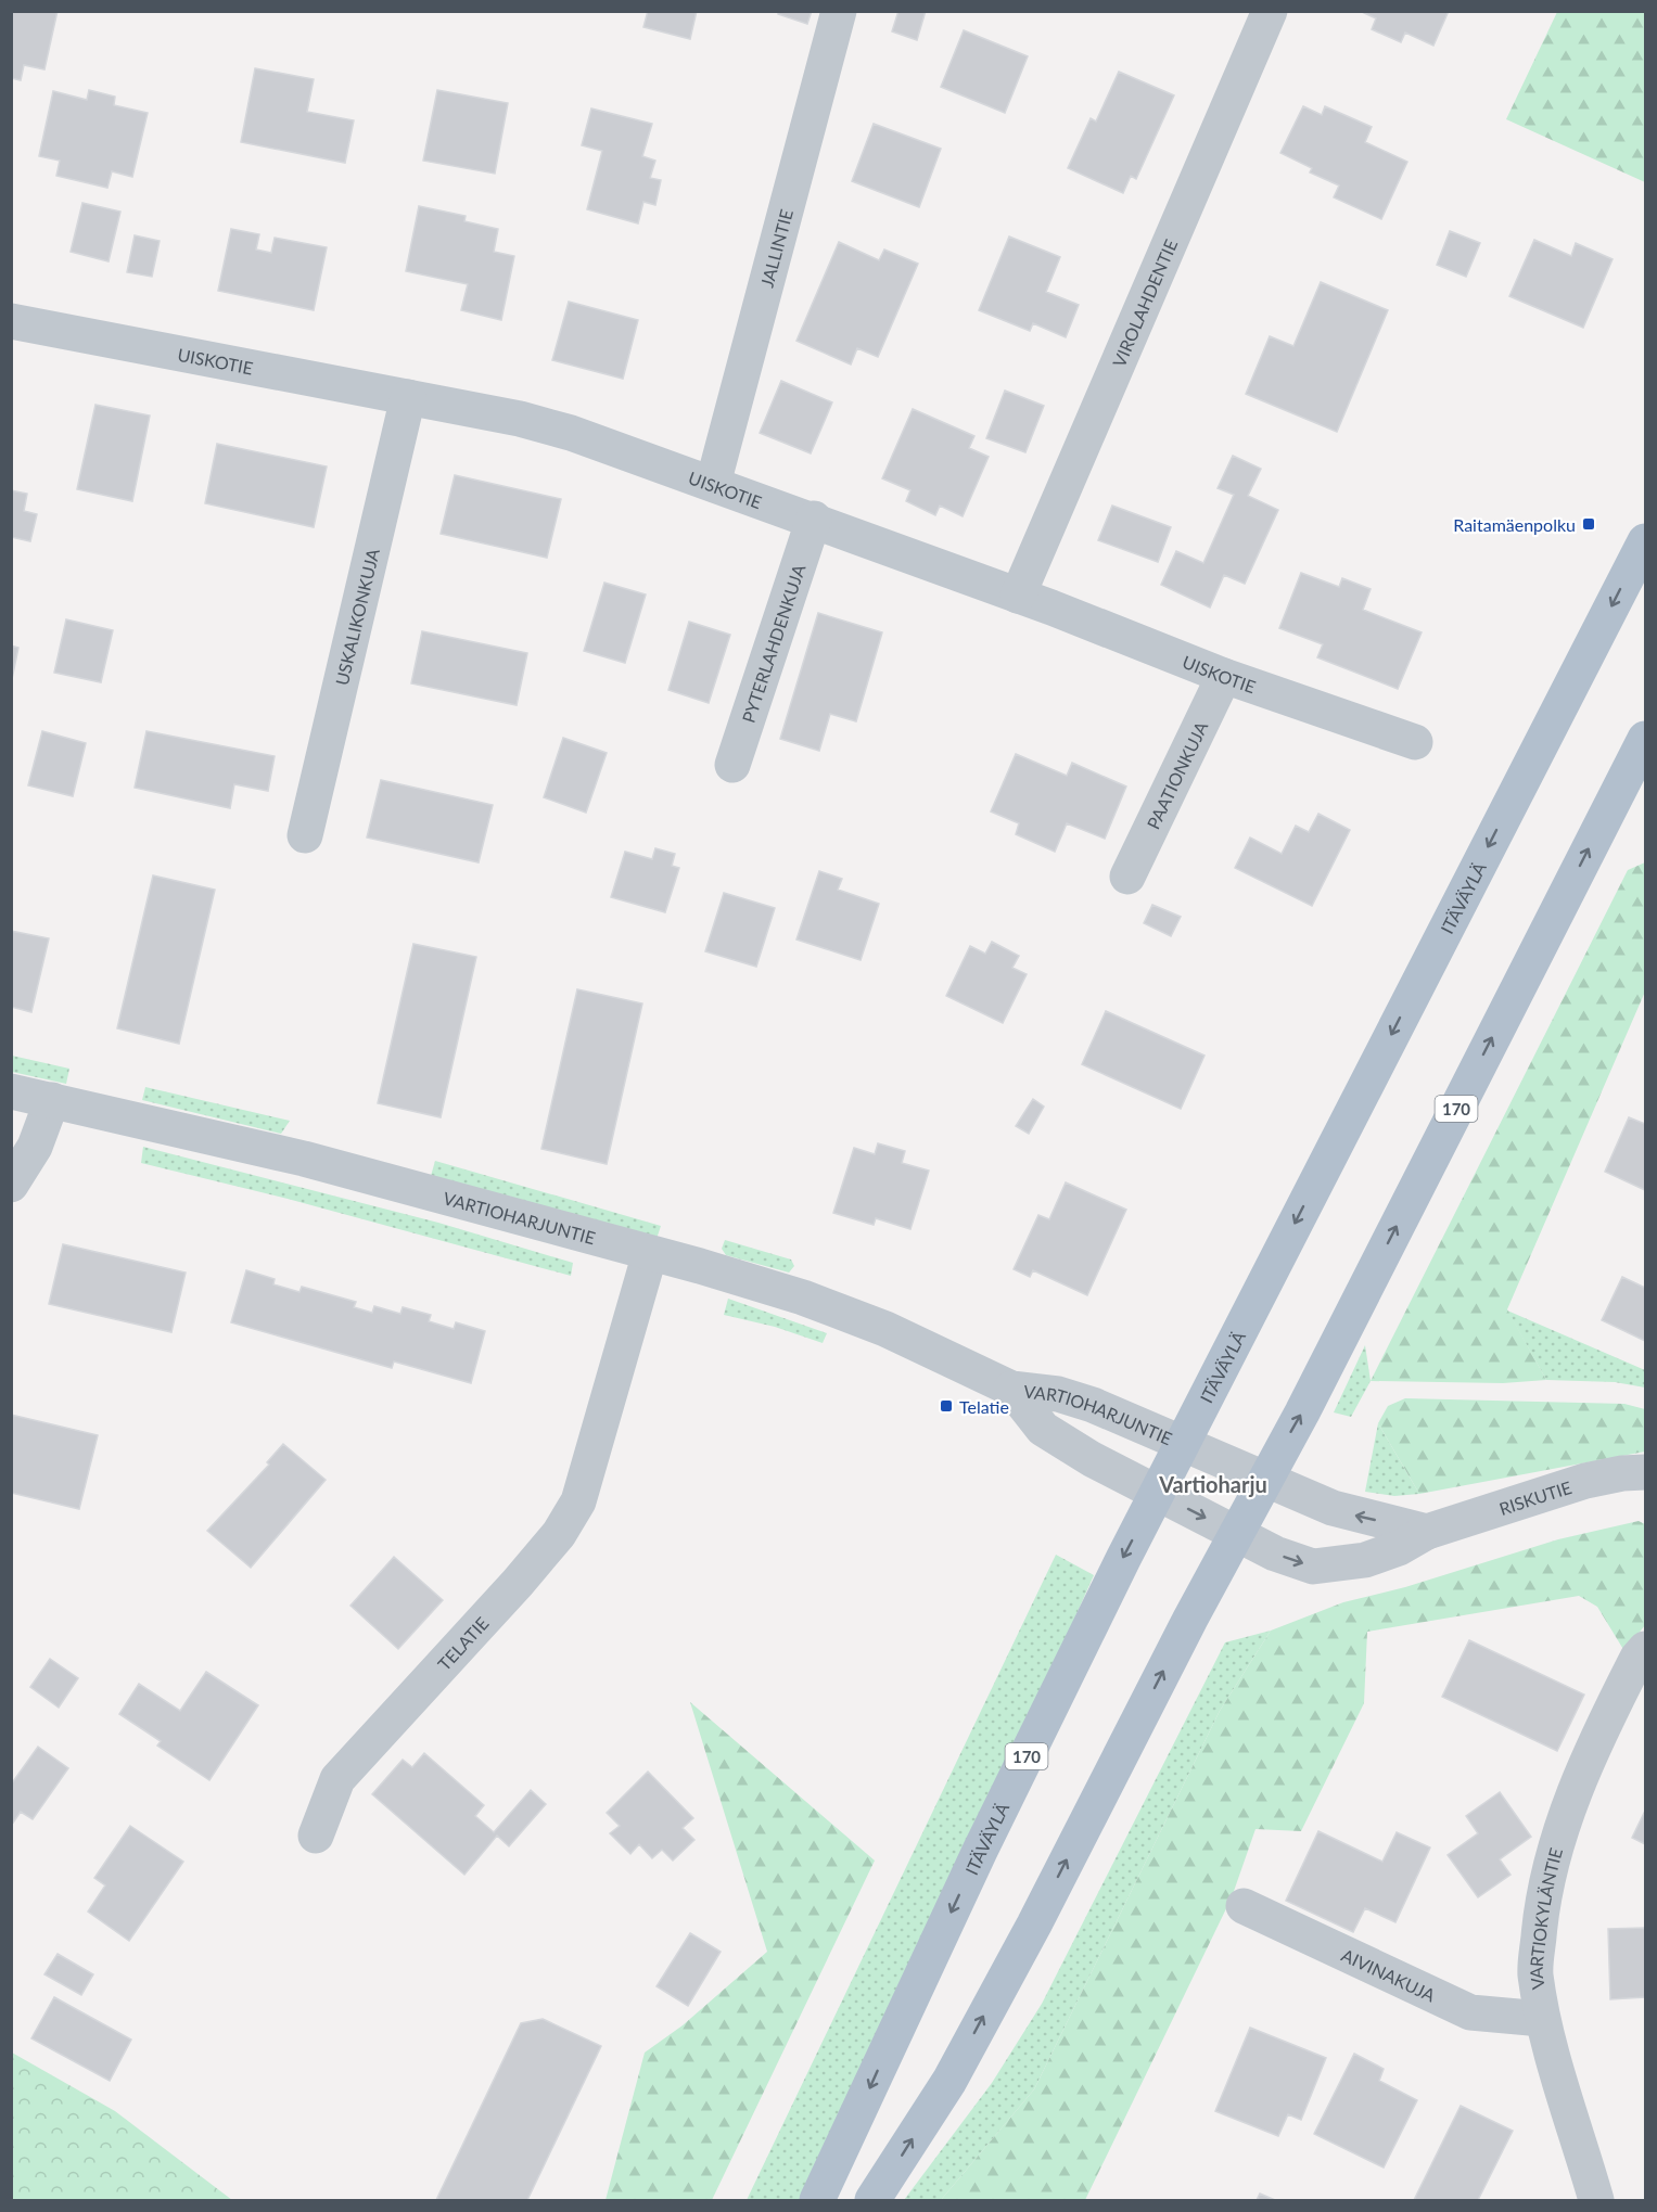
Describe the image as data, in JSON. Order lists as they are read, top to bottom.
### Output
{
  "streets": {
    "main road": ["ITÄVÄYLÄ", "170"],
    "street": [
      "JALLINTIE",
      "VIROLAHDENTIE",
      "UISKOTIE",
      "USKALIKONKUJA",
      "PYTERLAHDENKUJA",
      "PAATIONKUJA",
      "VARTIOHARJUNTIE",
      "RISKUTIE",
      "TELATIE",
      "VARTIOKYLÄNTIE",
      "AIVINAKUJA"
    ]
  },
  "crossings": [
    ["JALLINTIE", "UISKOTIE"],
    ["VIROLAHDENTIE", "UISKOTIE"],
    ["UISKOTIE", "USKALIKONKUJA"],
    ["UISKOTIE", "PYTERLAHDENKUJA"],
    ["UISKOTIE", "PAATIONKUJA"],
    ["ITÄVÄYLÄ", "VARTIOHARJUNTIE"],
    ["170", "VARTIOHARJUNTIE"],
    ["170", "RISKUTIE"],
    ["VARTIOHARJUNTIE", "RISKUTIE"],
    ["VARTIOHARJUNTIE", "TELATIE"],
    ["VARTIOKYLÄNTIE", "AIVINAKUJA"]
  ],
  "districts": ["Vartioharju"],
  "places": {
    "transit": ["Raitamäenpolku", "Telatie"]
  }
}
